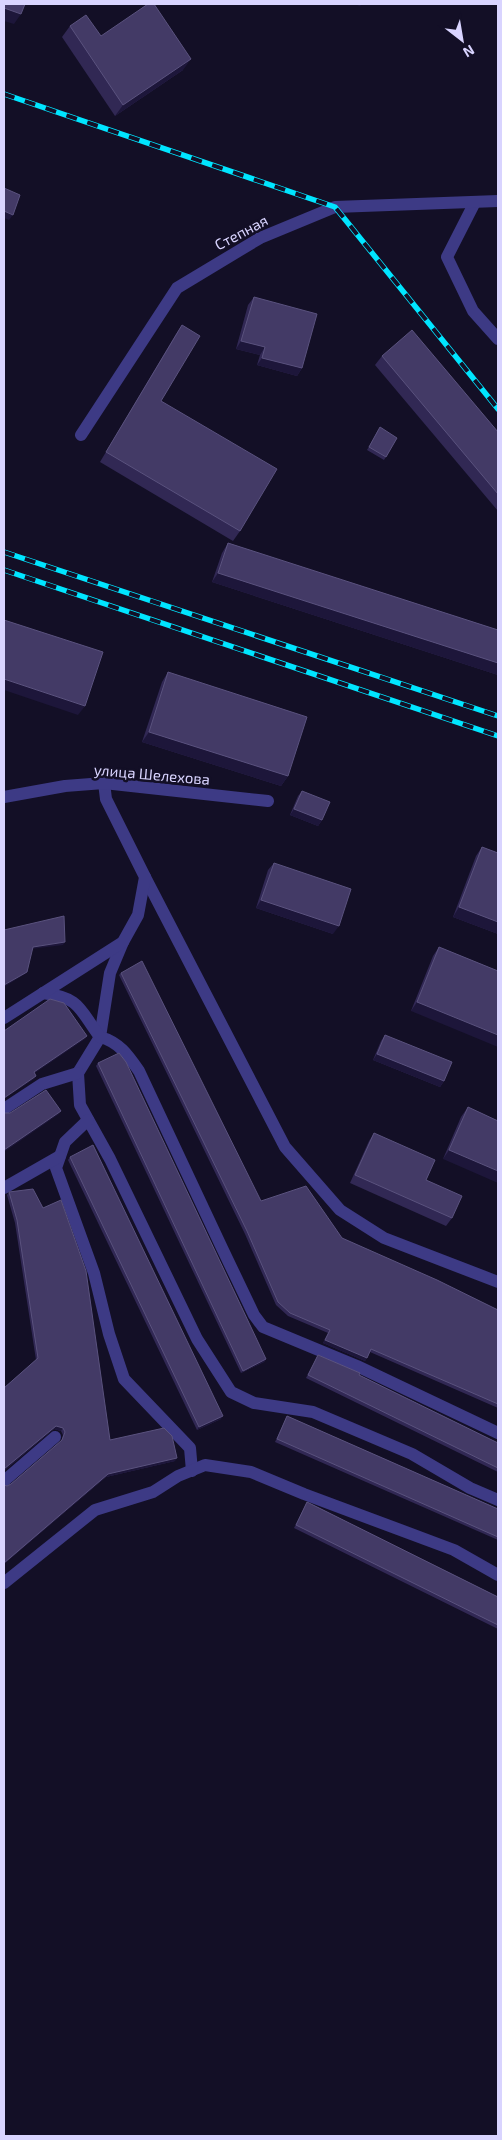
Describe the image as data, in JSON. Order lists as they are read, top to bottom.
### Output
{
  "streets": {
    "street": ["Степная", "улица Шелехова"]
  },
  "north": "bottom right"
}
